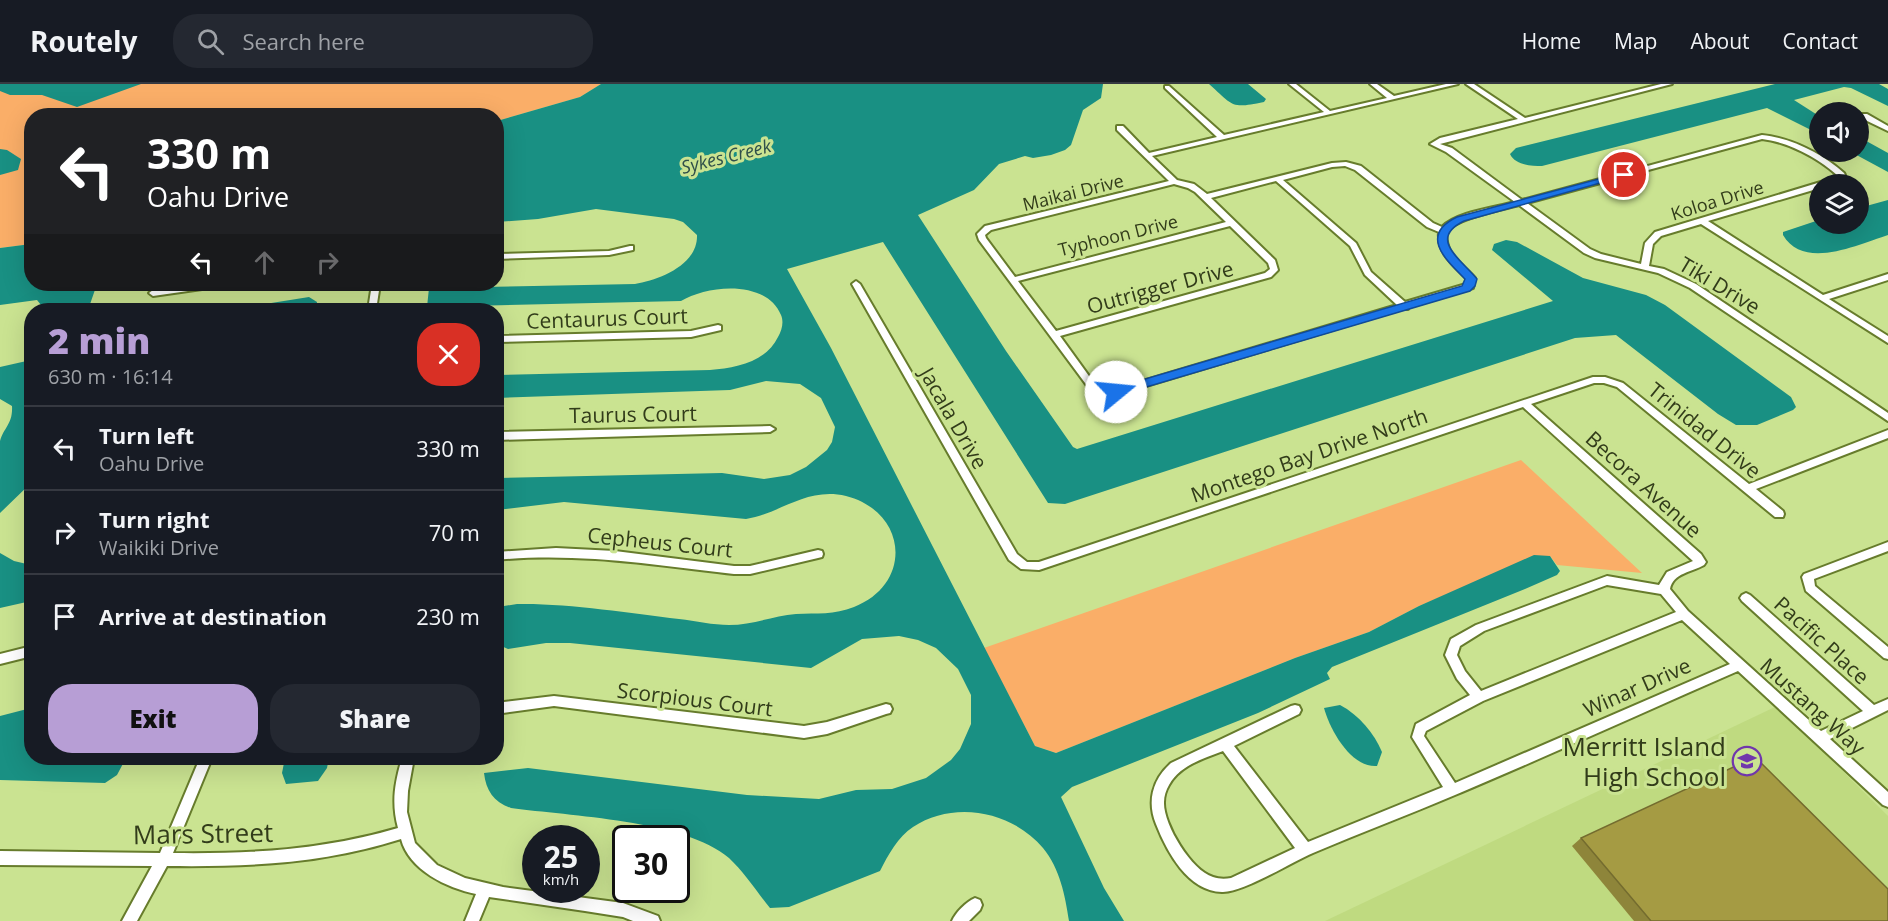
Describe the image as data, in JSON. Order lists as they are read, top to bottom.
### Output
{
  "streets": {
    "street": [
      "Maikai Drive",
      "Koloa Drive",
      "Typhoon Drive",
      "Tiki Drive",
      "Outrigger Drive",
      "Centaurus Court",
      "Taurus Court",
      "Jacala Drive",
      "Trinidad Drive",
      "Montego Bay Drive North",
      "Becora Avenue",
      "Cepheus Court",
      "Pacific Place",
      "Winar Drive",
      "Scorpious Court",
      "Mustang Way",
      "Mars Street"
    ]
  },
  "crossings": [
    ["Maikai Drive", "Typhoon Drive"],
    ["Koloa Drive", "Tiki Drive"],
    ["Typhoon Drive", "Outrigger Drive"],
    ["Jacala Drive", "Montego Bay Drive North"],
    ["Trinidad Drive", "Montego Bay Drive North"],
    ["Montego Bay Drive North", "Becora Avenue"],
    ["Becora Avenue", "Mustang Way"],
    ["Winar Drive", "Mustang Way"]
  ],
  "water": ["Sykes Creek"],
  "places": {
    "school or university": ["Merritt Island High School"]
  },
  "page": {
    "header": "Routely",
    "search": "Search here",
    "nav": [
      "Home",
      "Map",
      "About",
      "Contact"
    ],
    "turn": ["330 m", "Oahu Drive"],
    "heading": ["2 min", "630 m · 16:14"],
    "list": [
      {
        "name": "Turn left",
        "note": "Oahu Drive",
        "value": "330 m"
      },
      {
        "name": "Turn right",
        "note": "Waikiki Drive",
        "value": "70 m"
      },
      {
        "name": "Arrive at destination",
        "value": "230 m"
      }
    ],
    "buttons": ["Exit", "Share"],
    "speed": "25 km/h",
    "limit": "30"
  }
}
